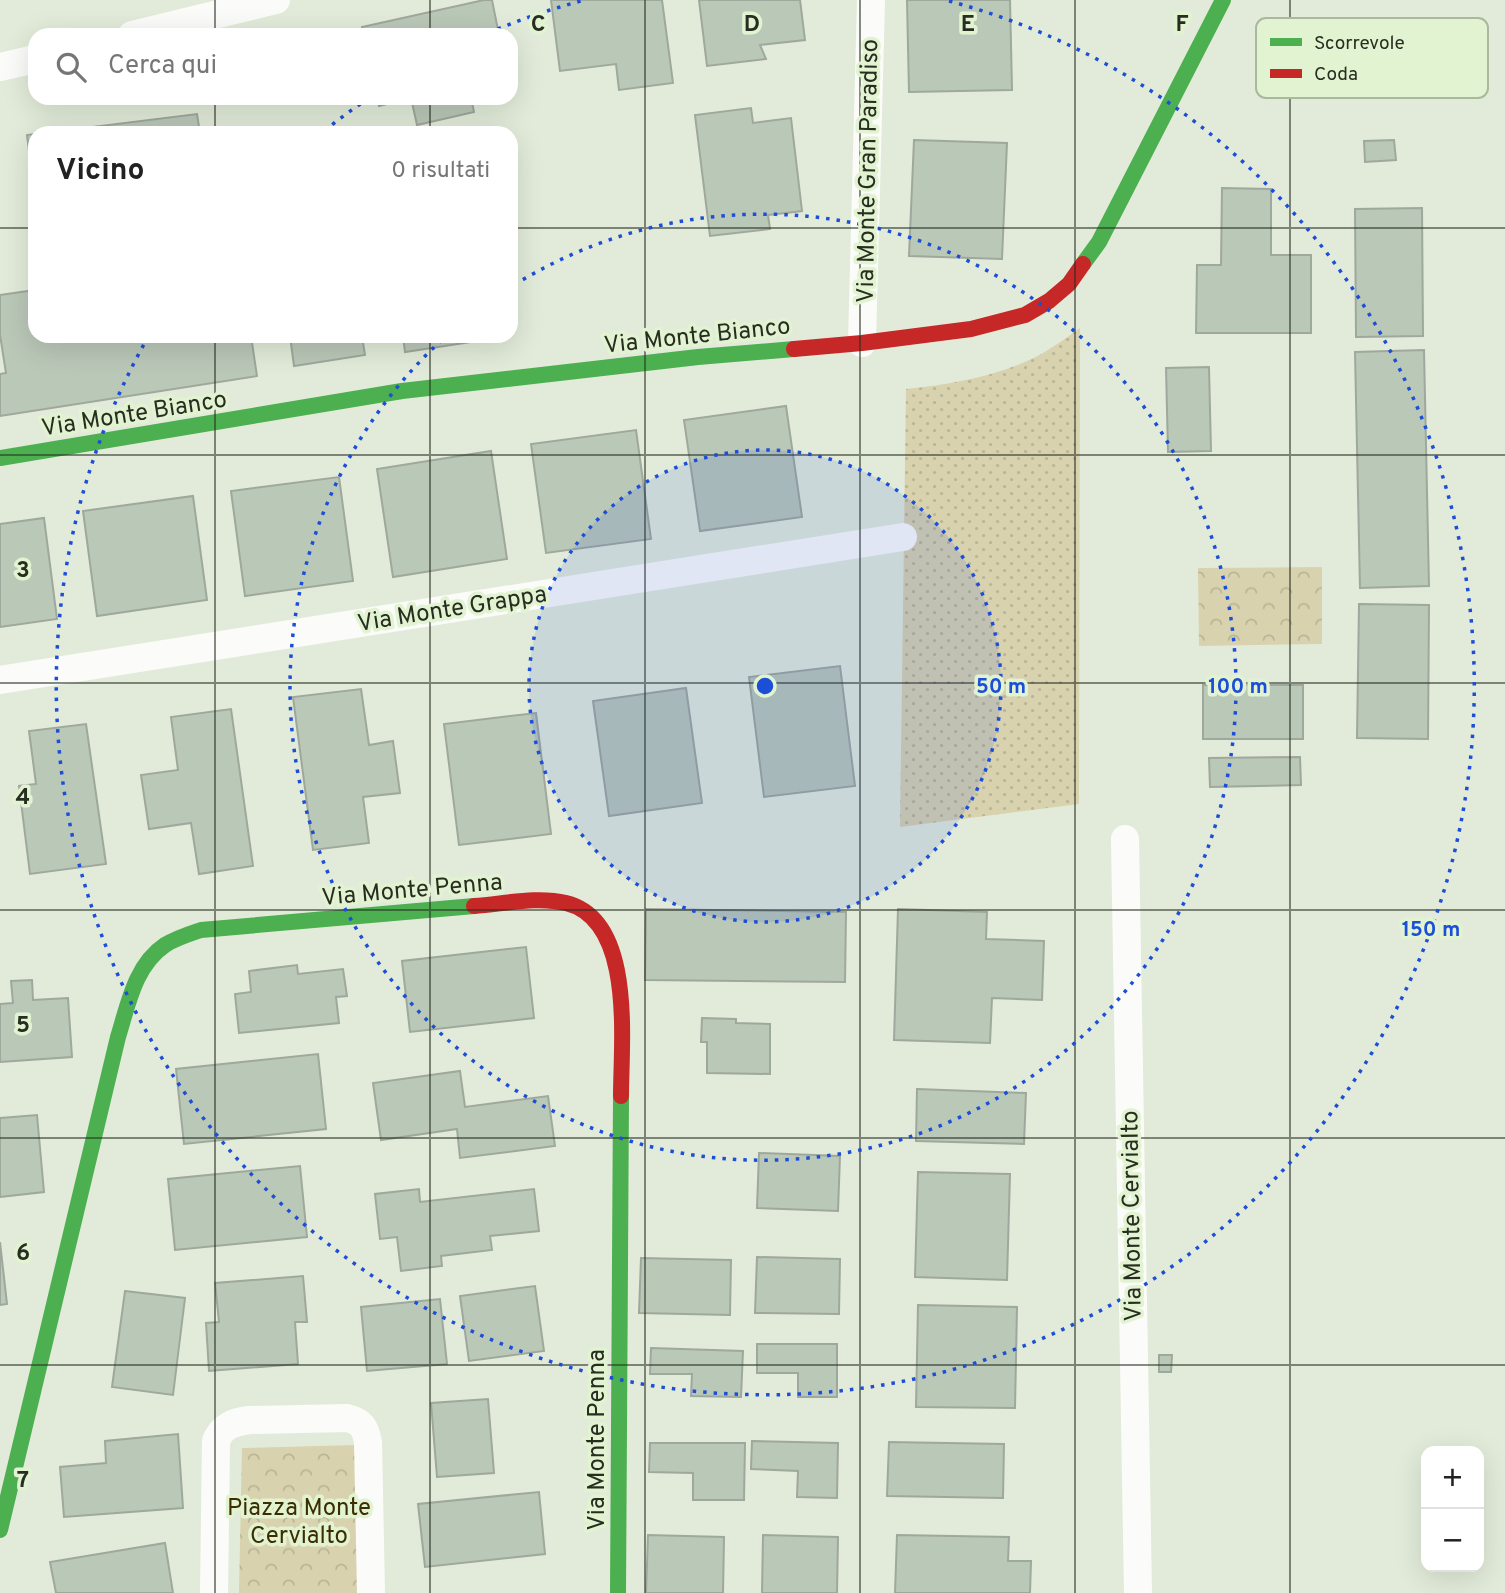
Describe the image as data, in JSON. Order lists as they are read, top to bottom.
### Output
{
  "streets": {
    "street": [
      "Via Monte Gran Paradiso",
      "Via Monte Bianco",
      "Via Monte Grappa",
      "Via Monte Penna",
      "Via Monte Cervialto"
    ]
  },
  "crossings": [
    ["Via Monte Gran Paradiso", "Via Monte Bianco"]
  ],
  "parks": ["Piazza Monte Cervialto"],
  "legend": ["Scorrevole", "Coda"],
  "page": {
    "search": "Cerca qui",
    "heading": ["Vicino", "0 risultati"],
    "map_buttons": ["+", "−"]
  },
  "grid": {
    "columns": [
      "C",
      "D",
      "E",
      "F"
    ],
    "rows": [
      "3",
      "4",
      "5",
      "6",
      "7"
    ]
  },
  "rings": ["50 m", "100 m", "150 m"]
}
